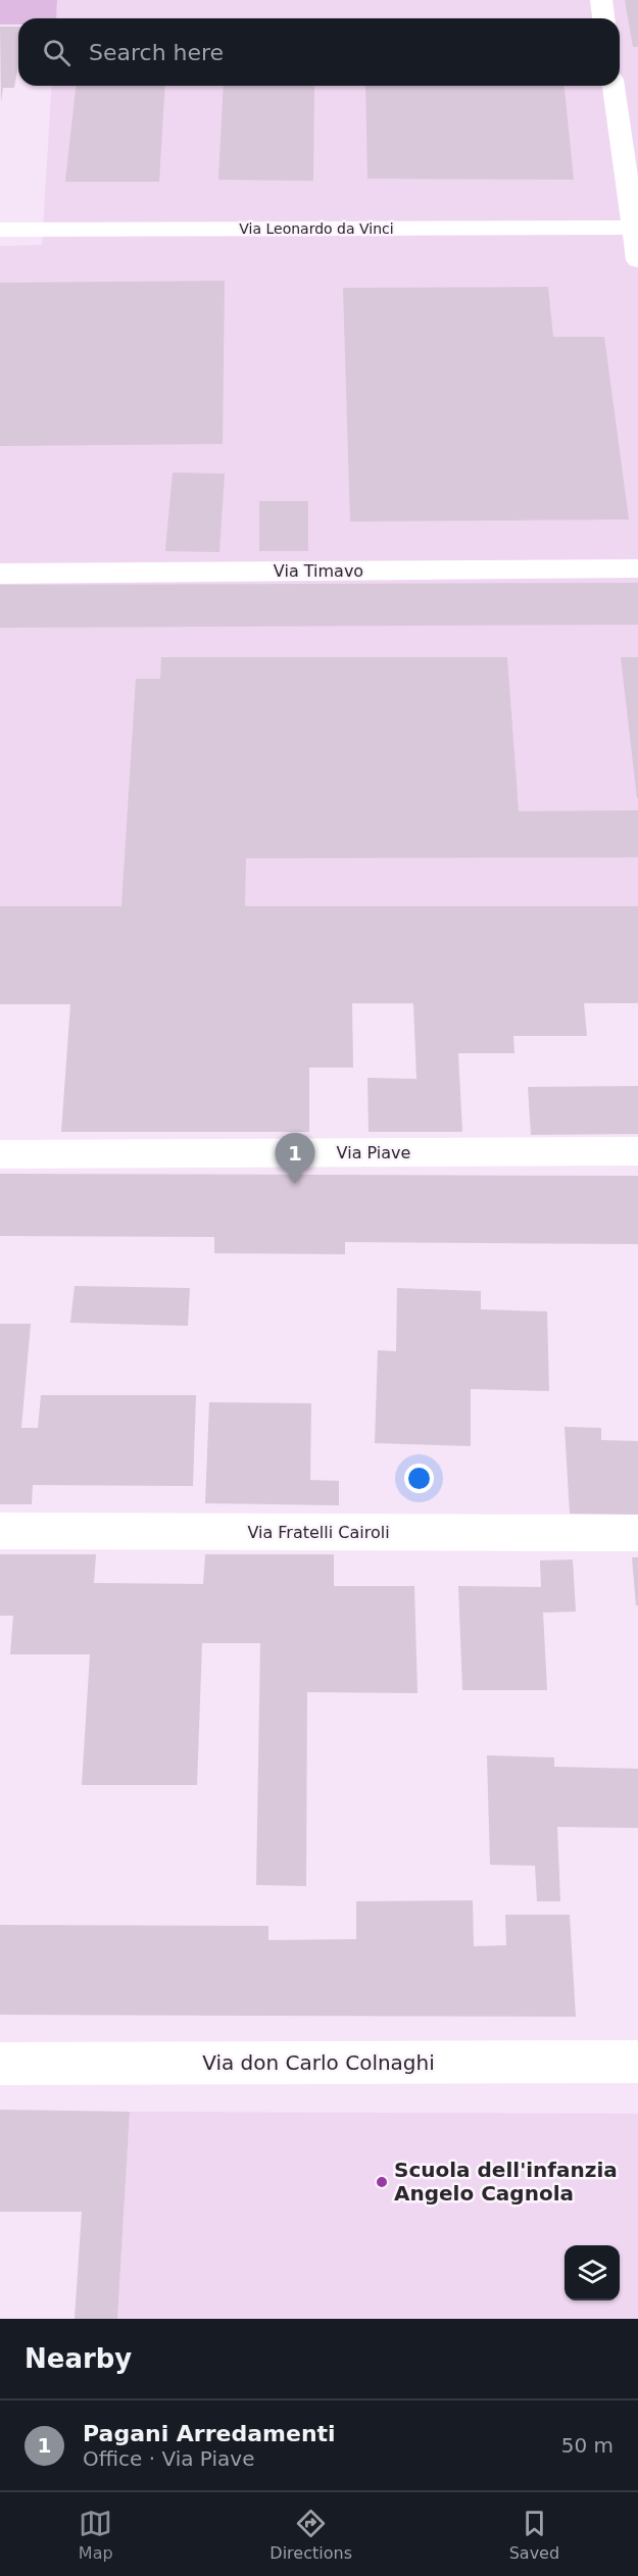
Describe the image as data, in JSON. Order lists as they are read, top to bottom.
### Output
{
  "streets": {
    "street": [
      "Via Leonardo da Vinci",
      "Via Timavo",
      "Via Piave",
      "Via Fratelli Cairoli",
      "Via don Carlo Colnaghi"
    ]
  },
  "places": ["Scuola dell'infanzia Angelo Cagnola"],
  "page": {
    "search": "Search here",
    "pins": "1",
    "heading": "Nearby",
    "list": [
      {
        "mark": "1",
        "name": "Pagani Arredamenti",
        "note": "Office · Via Piave",
        "value": "50 m"
      }
    ],
    "nav": ["Map", "Directions", "Saved"]
  }
}
